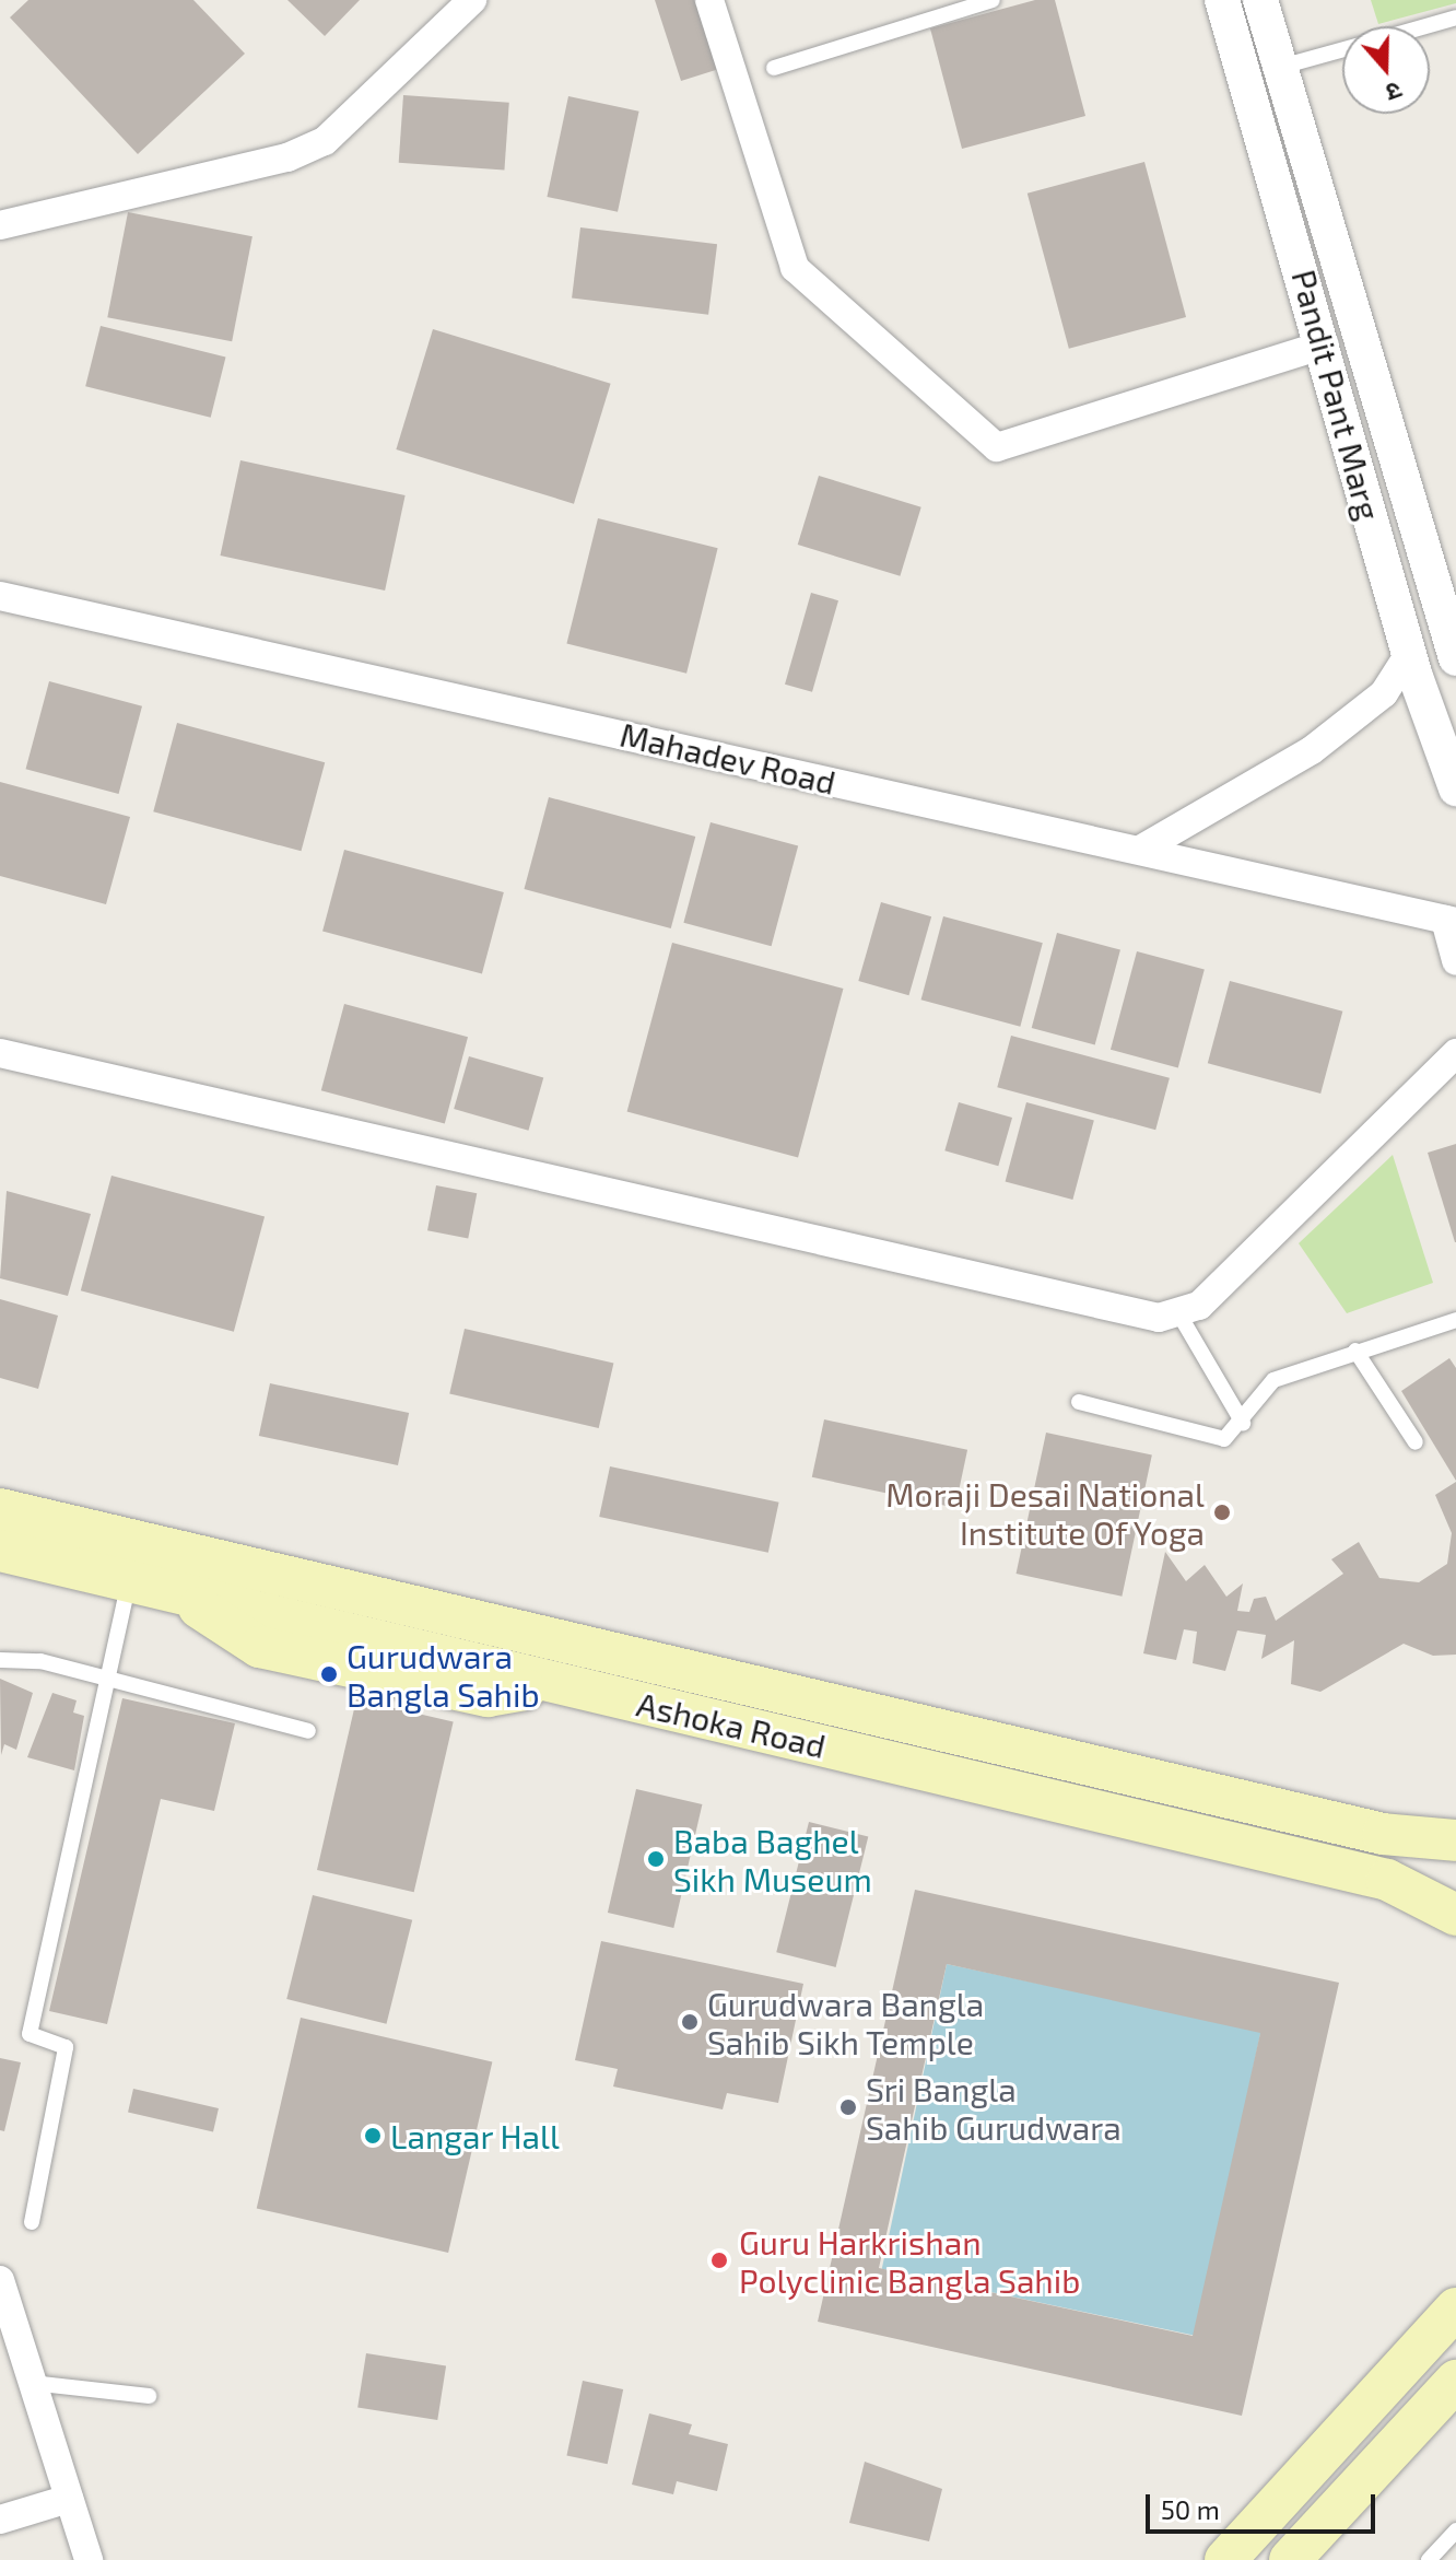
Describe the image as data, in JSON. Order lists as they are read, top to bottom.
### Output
{
  "streets": {
    "main road": ["Ashoka Road"],
    "street": ["Pandit Pant Marg", "Mahadev Road"]
  },
  "places": [
    "Moraji Desai National Institute Of Yoga",
    "Gurudwara Bangla Sahib",
    "Baba Baghel Sikh Museum",
    "Gurudwara Bangla Sahib Sikh Temple",
    "Sri Bangla Sahib Gurudwara",
    "Langar Hall",
    "Guru Harkrishan Polyclinic Bangla Sahib"
  ],
  "scale_bar": "50 m",
  "north": "bottom"
}
